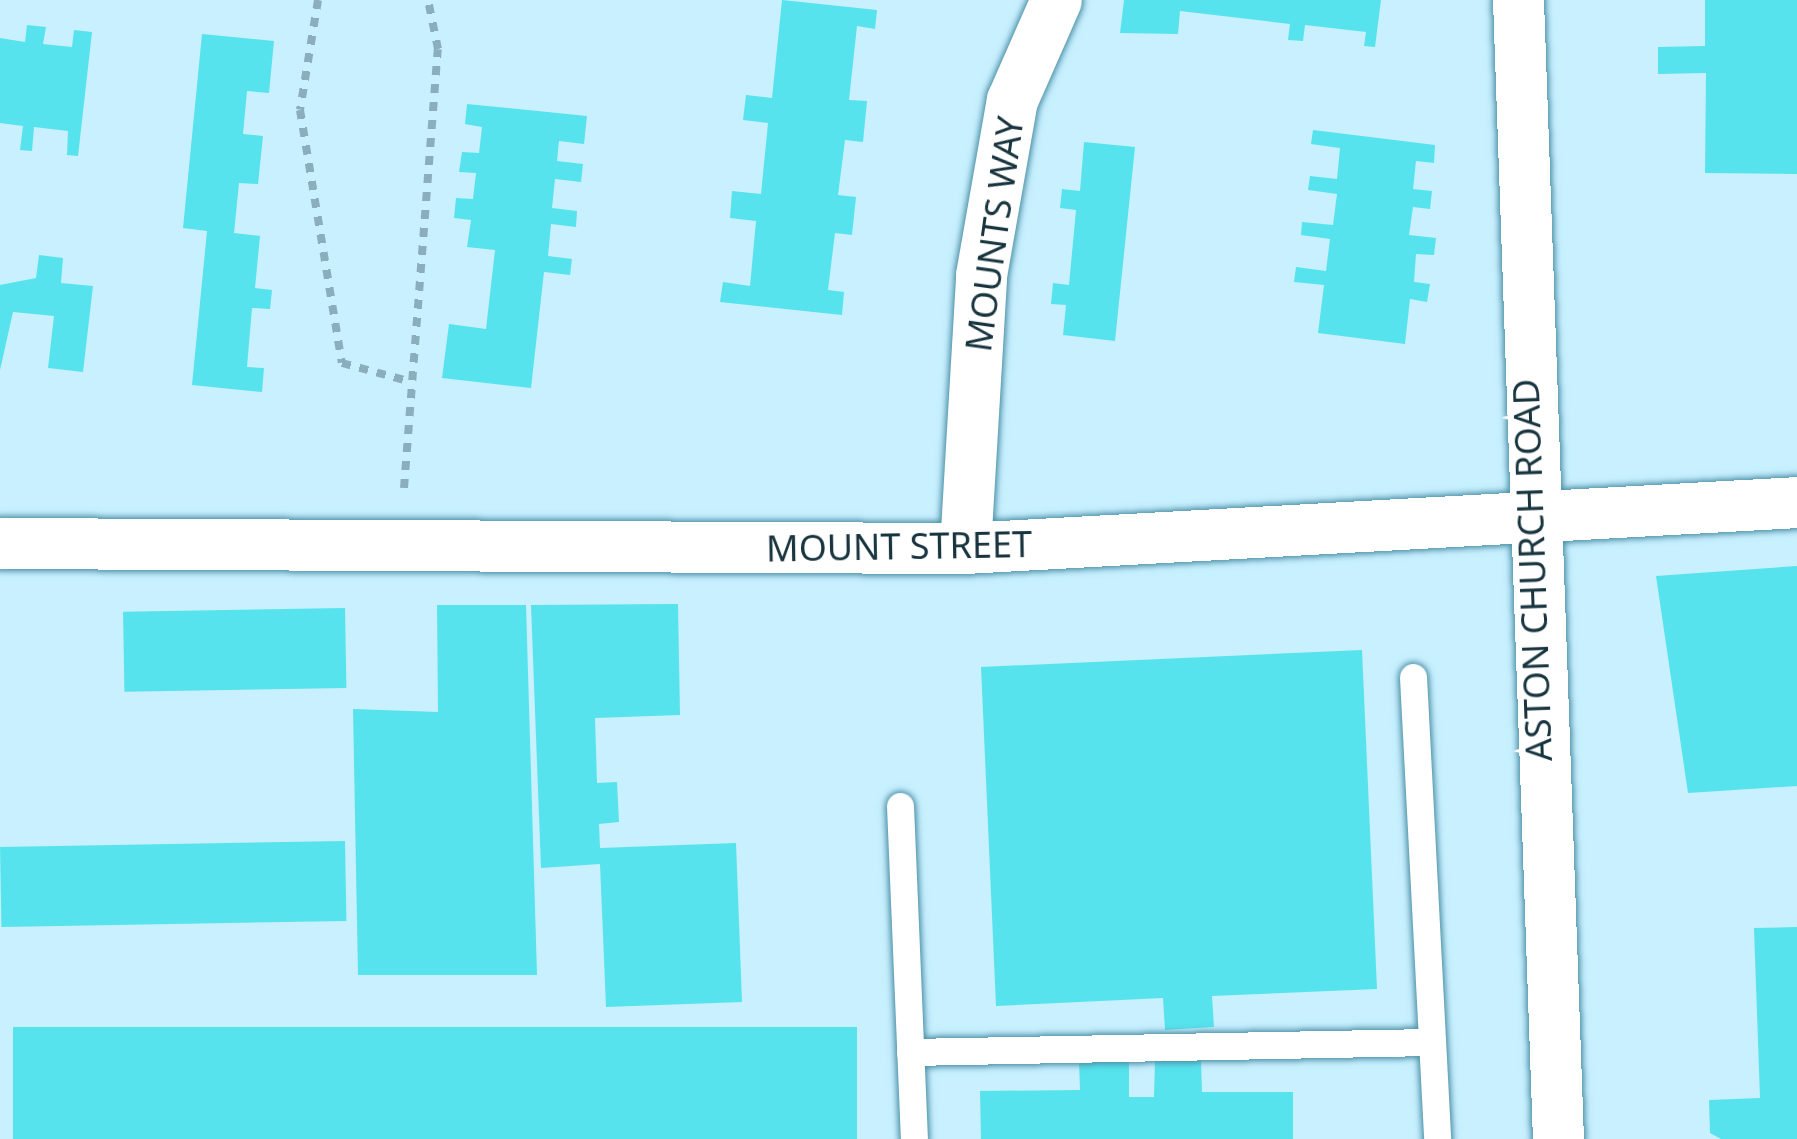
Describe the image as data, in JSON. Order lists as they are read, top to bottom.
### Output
{
  "streets": {
    "street": ["MOUNTS WAY", "MOUNT STREET", "ASTON CHURCH ROAD"]
  },
  "crossings": [
    ["MOUNTS WAY", "MOUNT STREET"],
    ["MOUNT STREET", "ASTON CHURCH ROAD"]
  ]
}
